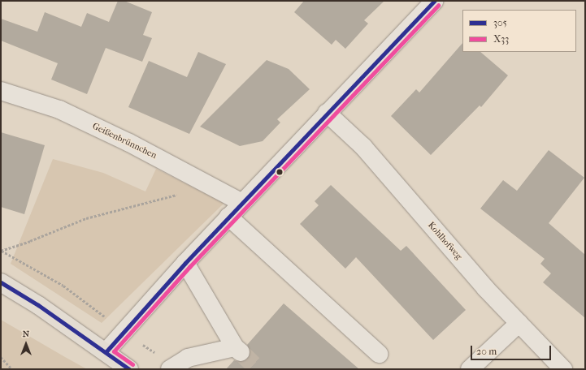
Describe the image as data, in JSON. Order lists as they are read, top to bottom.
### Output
{
  "streets": {
    "street": ["Geißenbrünnchen", "Kohlhofweg"]
  },
  "lines": ["transit line 305", "transit line X33"],
  "legend": ["305", "X33"],
  "scale_bar": "20 m",
  "north": "top"
}
